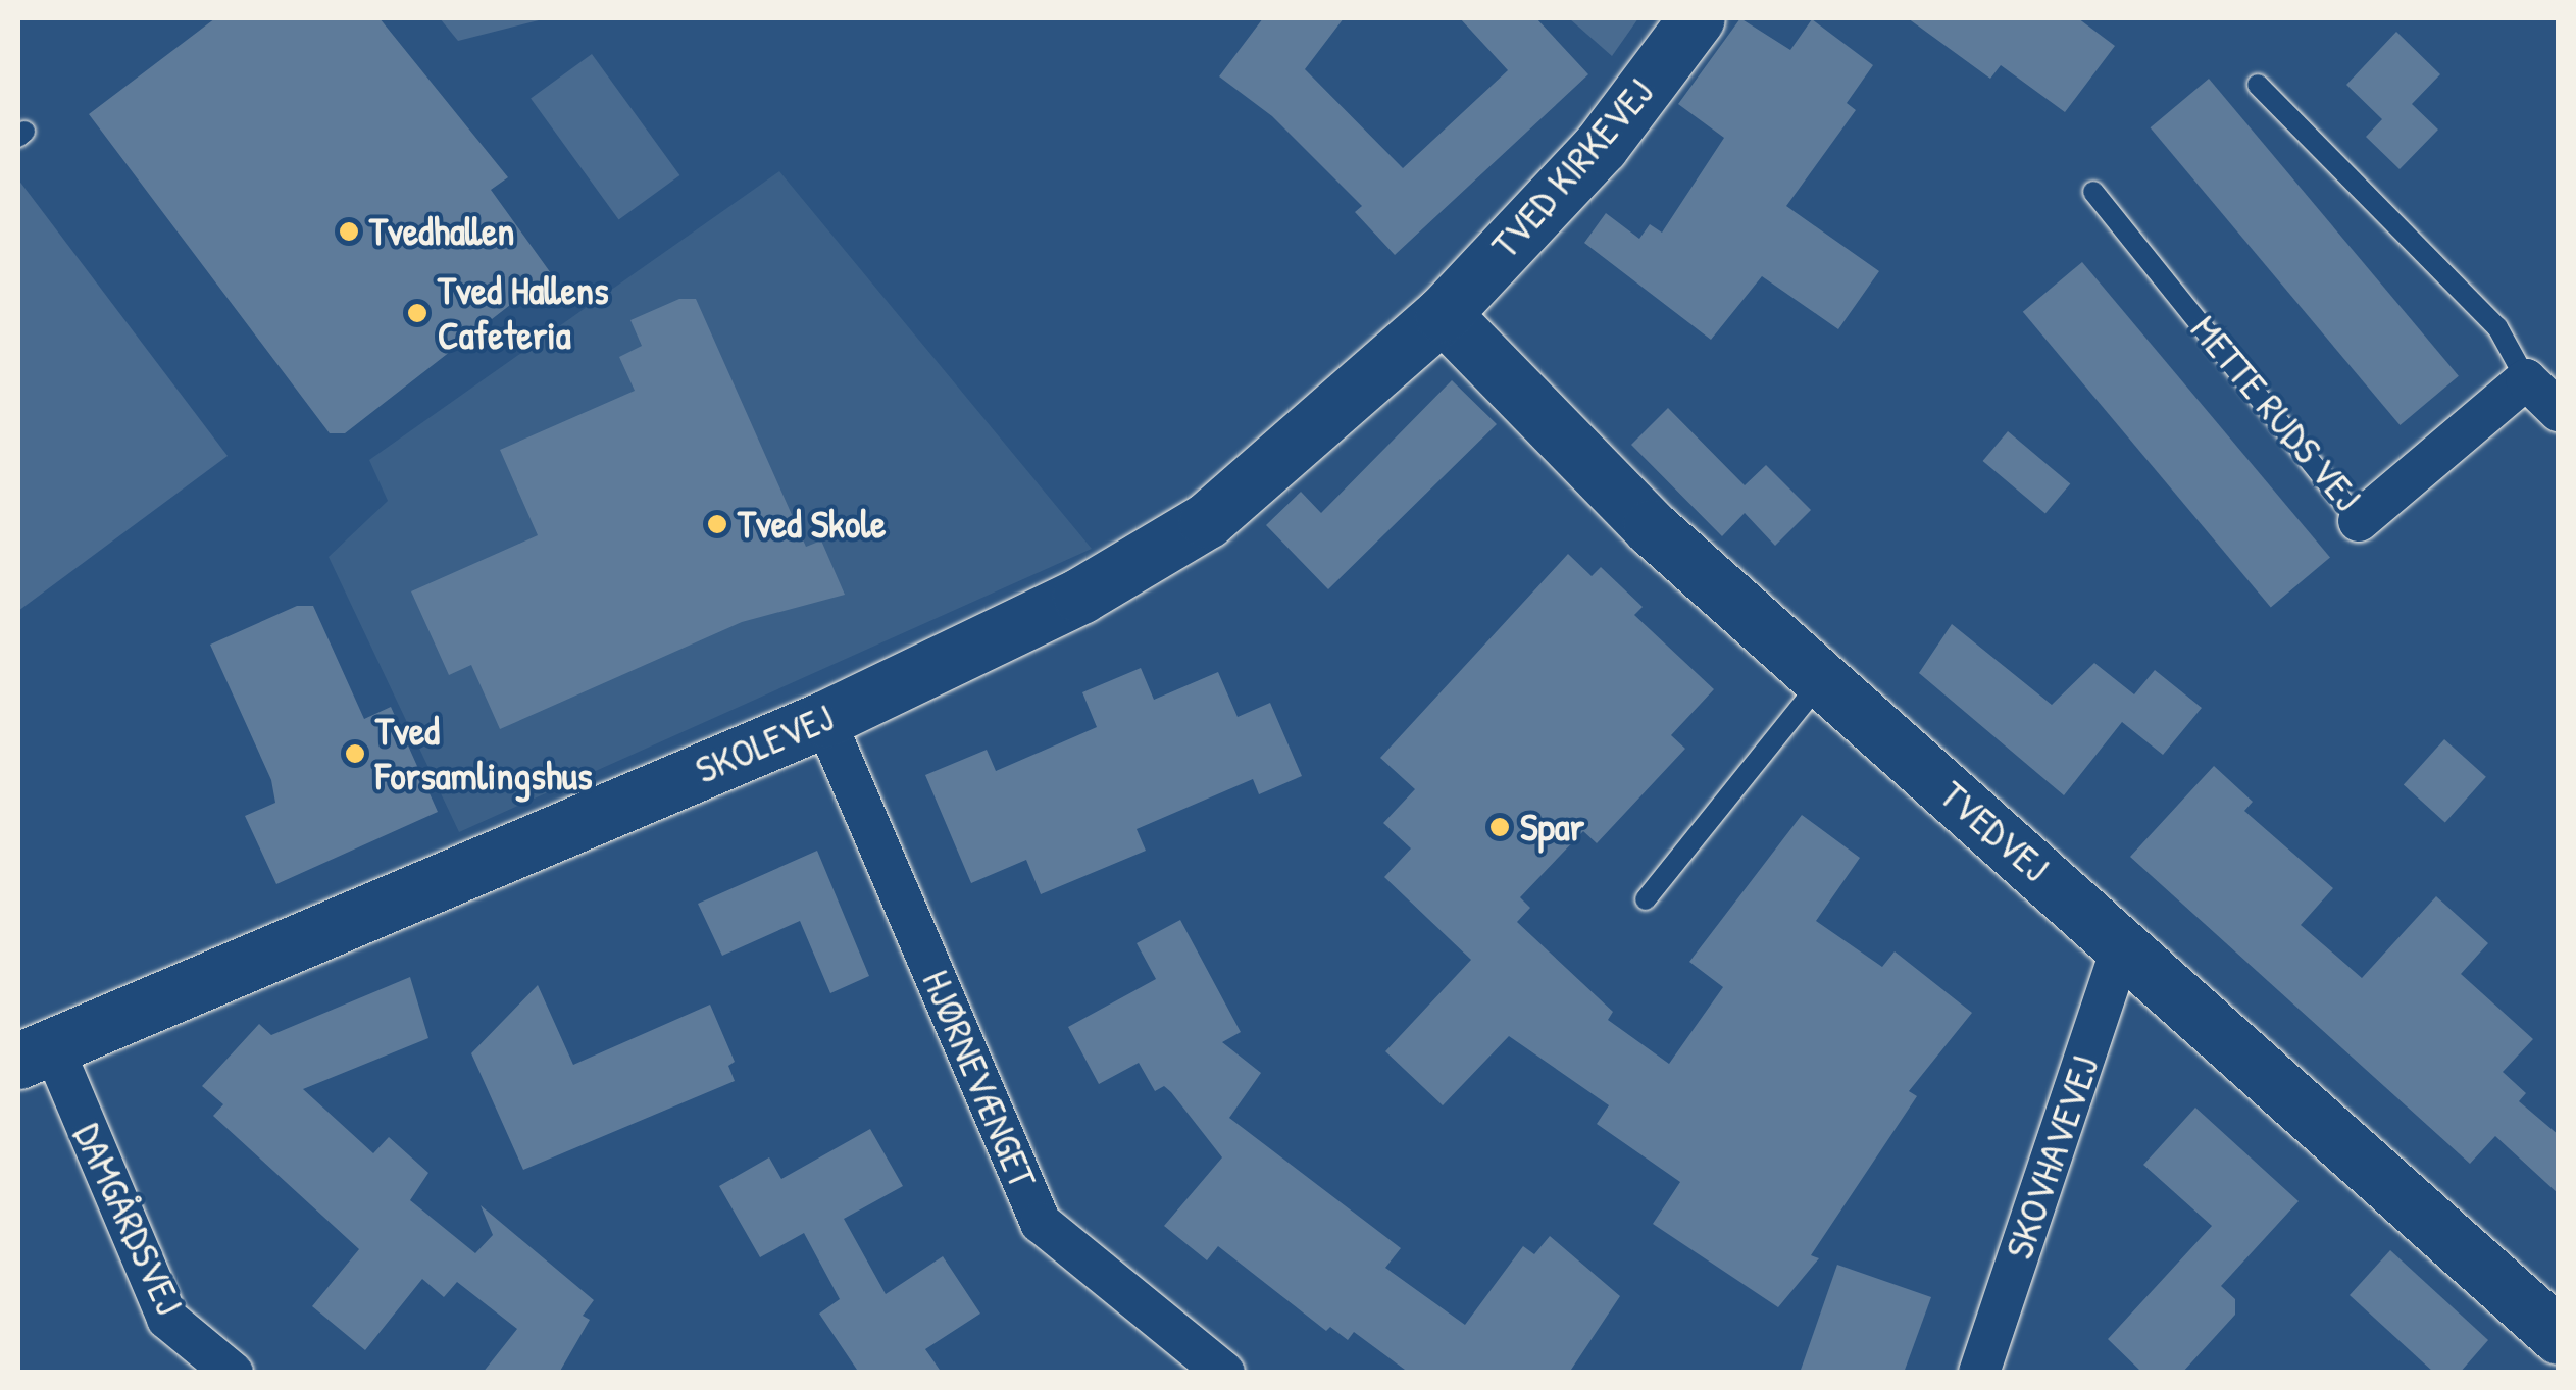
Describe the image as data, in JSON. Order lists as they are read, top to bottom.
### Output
{
  "streets": {
    "street": [
      "TVED KIRKEVEJ",
      "METTE RUDS VEJ",
      "SKOLEVEJ",
      "TVEDVEJ",
      "HJØRNEVÆNGET",
      "SKOVHAVEVEJ",
      "DAMGÅRDSVEJ"
    ]
  },
  "crossings": [
    ["TVED KIRKEVEJ", "SKOLEVEJ"],
    ["TVED KIRKEVEJ", "TVEDVEJ"],
    ["SKOLEVEJ", "TVEDVEJ"],
    ["SKOLEVEJ", "HJØRNEVÆNGET"],
    ["SKOLEVEJ", "DAMGÅRDSVEJ"],
    ["TVEDVEJ", "SKOVHAVEVEJ"]
  ],
  "places": [
    "Tvedhallen",
    "Tved Hallens Cafeteria",
    "Tved Skole",
    "Tved Forsamlingshus",
    "Spar"
  ]
}
